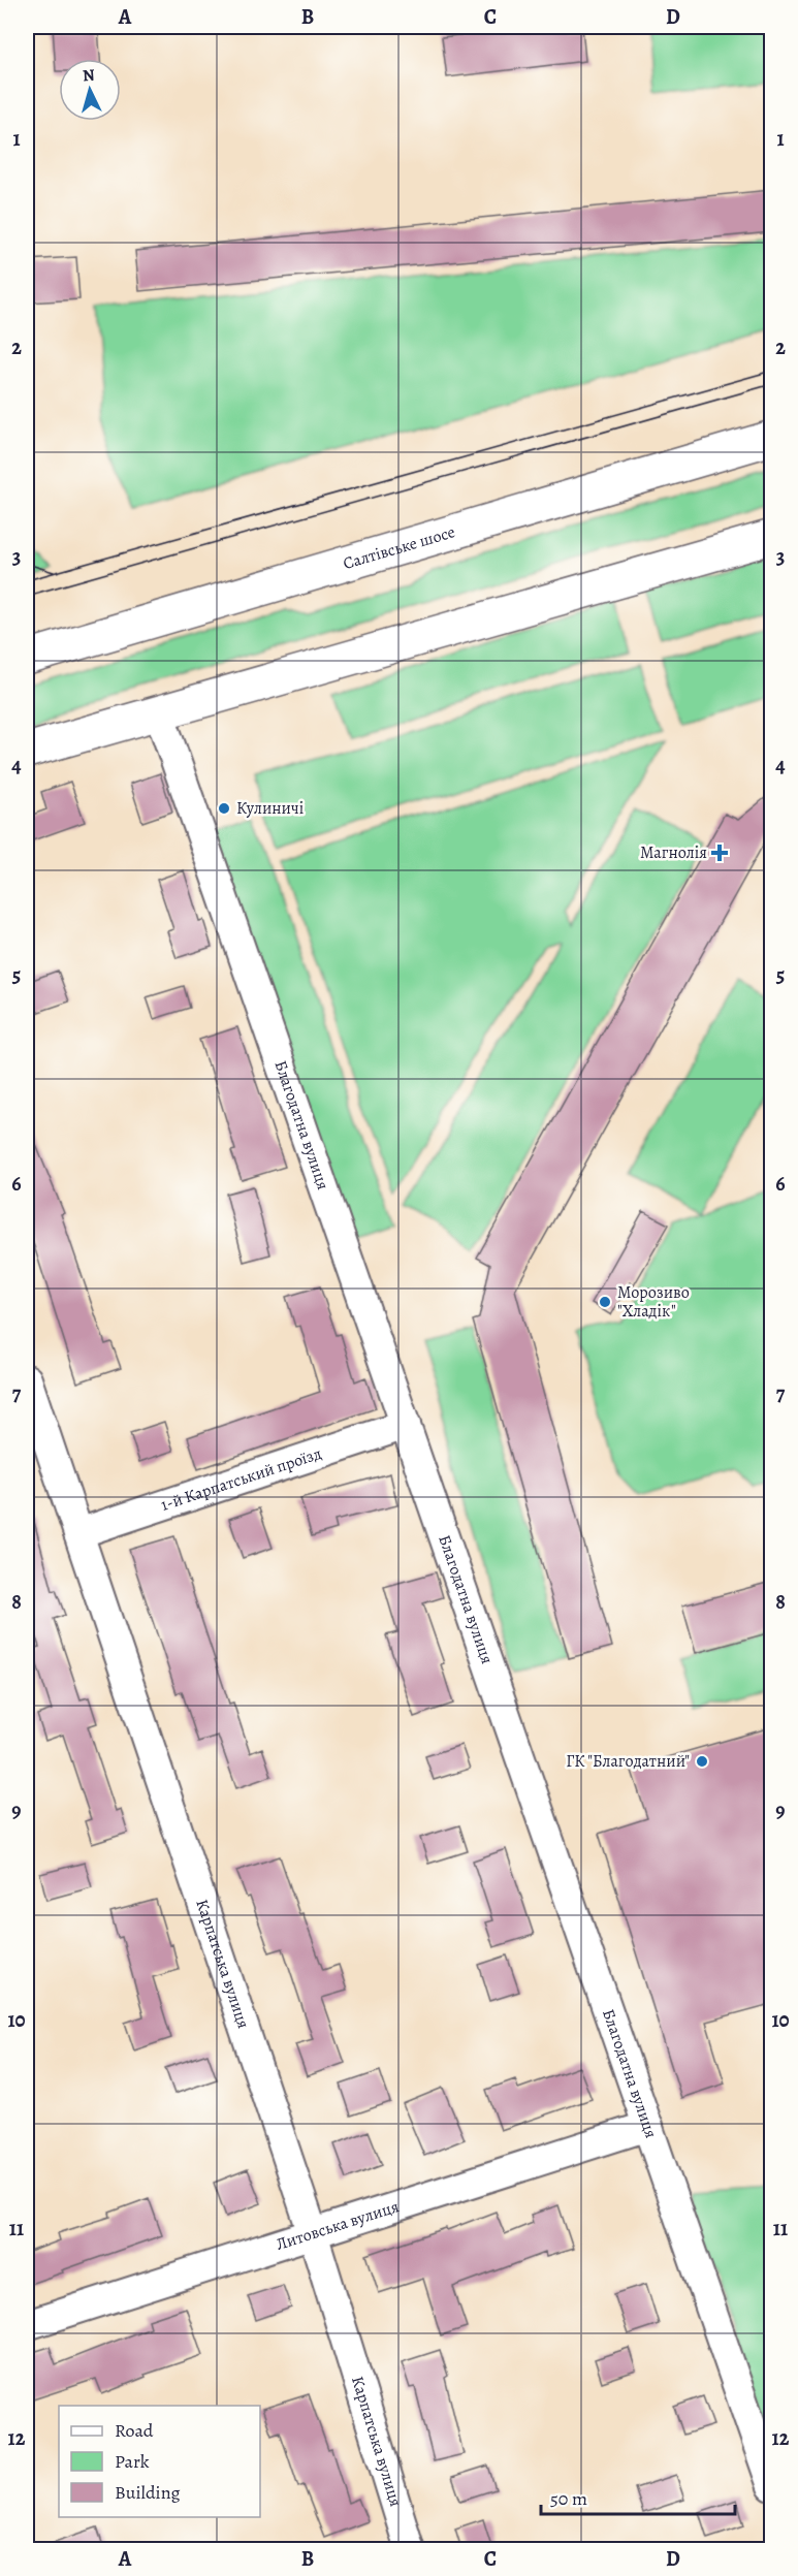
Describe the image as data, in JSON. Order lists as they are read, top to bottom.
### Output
{
  "streets": {
    "main road": ["Салтівське шосе"],
    "street": [
      "Благодатна вулиця",
      "1-й Карпатський проїзд",
      "Карпатська вулиця",
      "Литовська вулиця"
    ]
  },
  "crossings": [
    ["Благодатна вулиця", "1-й Карпатський проїзд"],
    ["Благодатна вулиця", "Литовська вулиця"],
    ["1-й Карпатський проїзд", "Карпатська вулиця"],
    ["Карпатська вулиця", "Литовська вулиця"]
  ],
  "places": {
    "other": ["Кулиничі", "Морозиво \"Хладік\"", "ГК \"Благодатний\""],
    "health": ["Магнолія"]
  },
  "legend": ["Road", "Park", "Building"],
  "scale_bar": "50 m",
  "north": "top",
  "grid": {
    "columns": [
      "A",
      "B",
      "C",
      "D"
    ],
    "rows": [
      "1",
      "2",
      "3",
      "4",
      "5",
      "6",
      "7",
      "8",
      "9",
      "10",
      "11",
      "12"
    ]
  }
}
